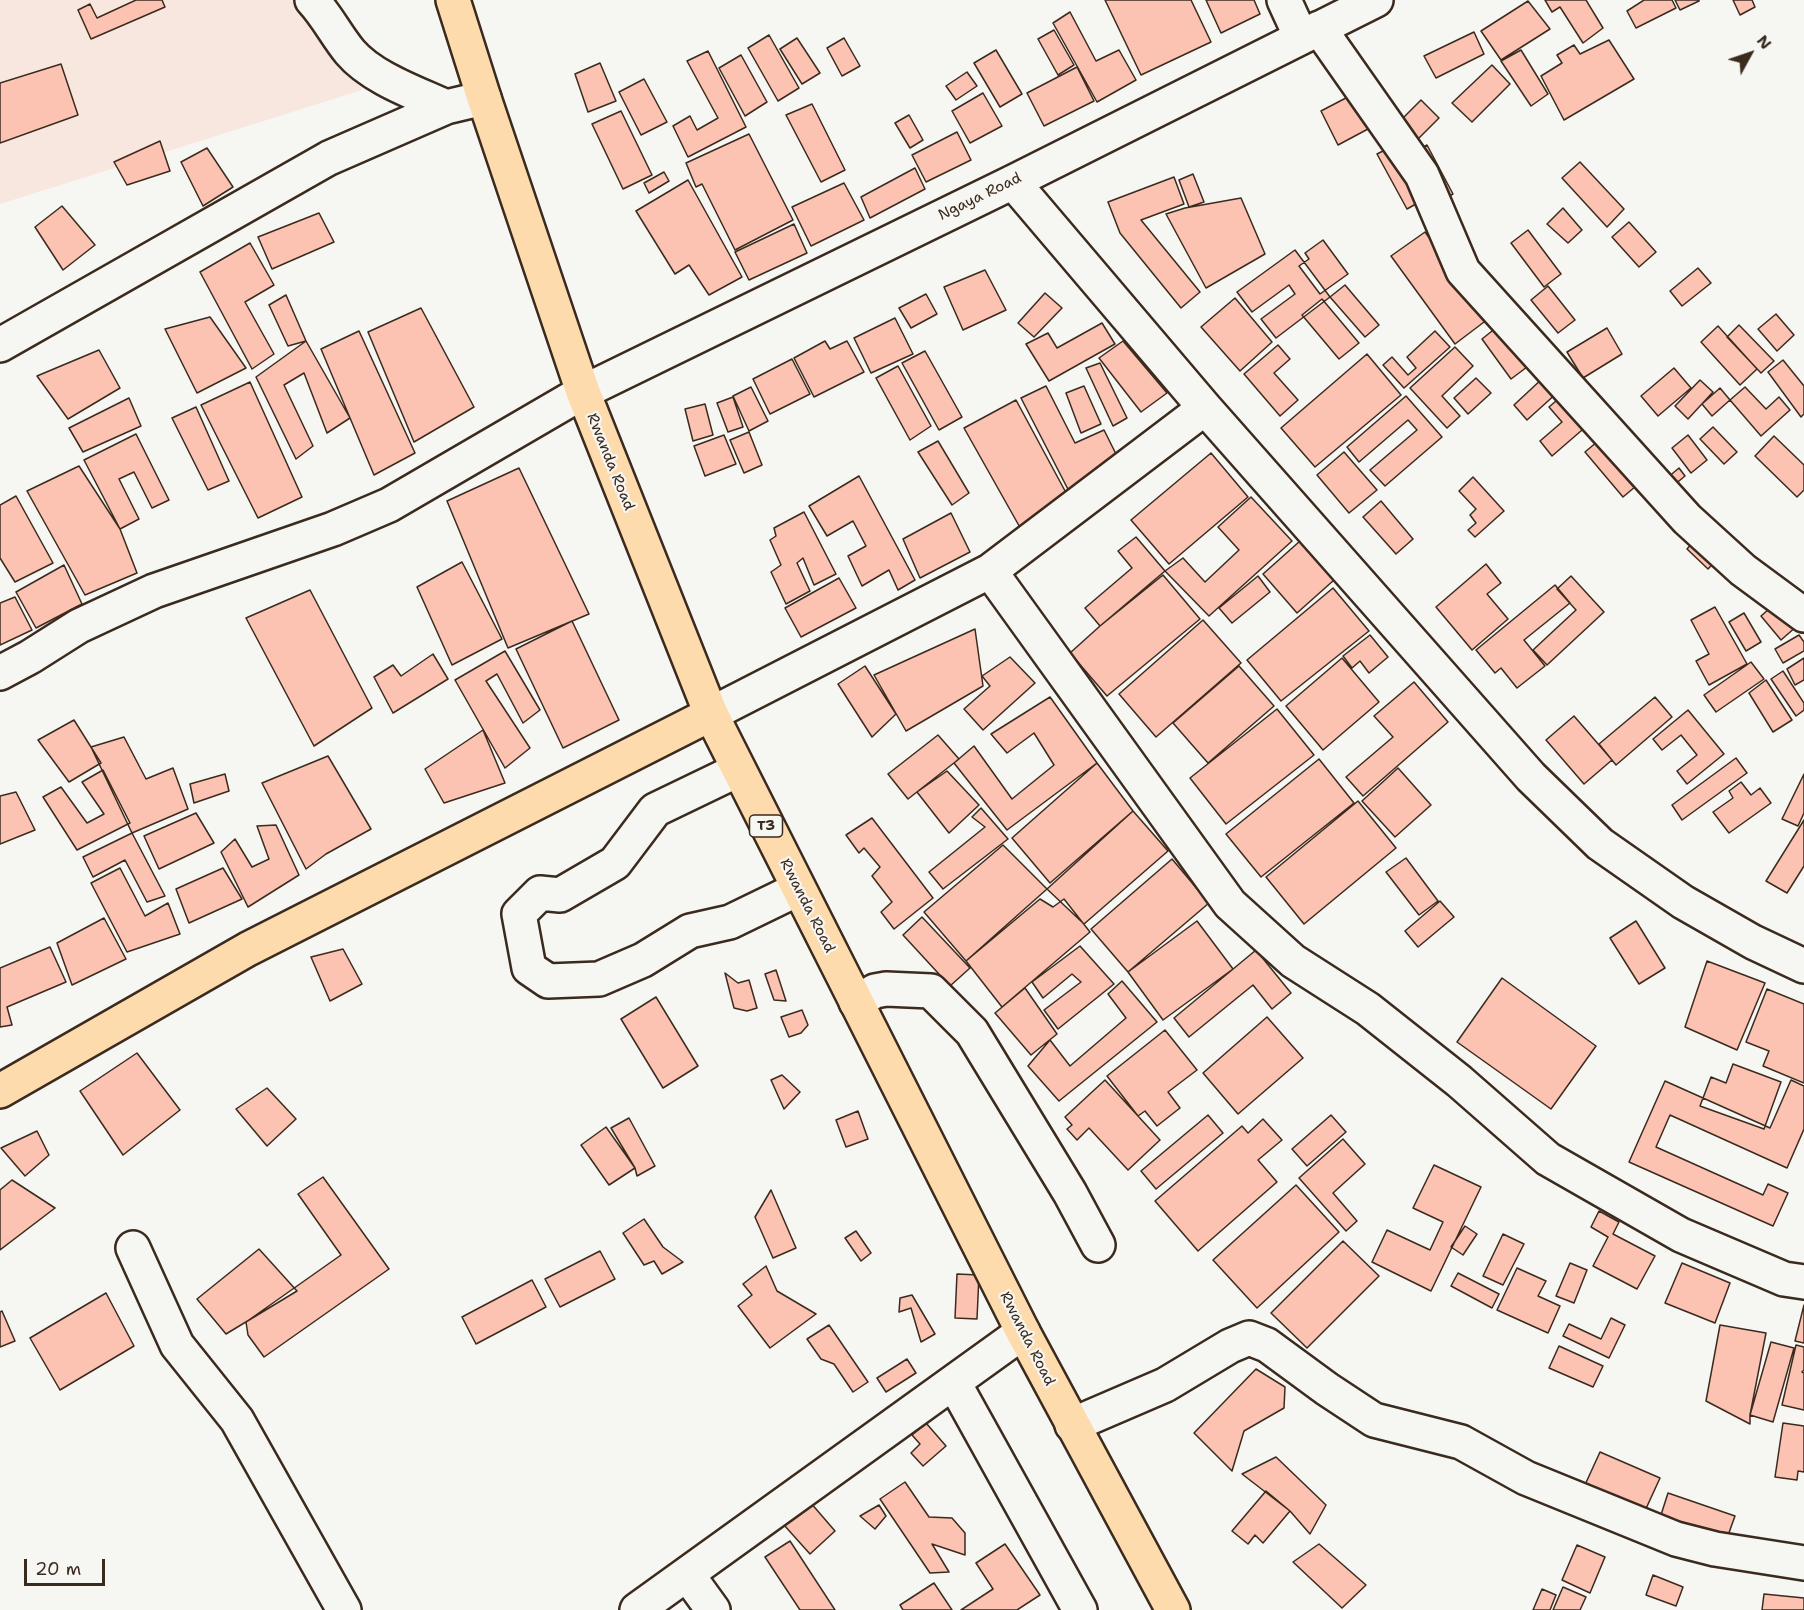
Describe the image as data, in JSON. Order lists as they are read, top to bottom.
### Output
{
  "streets": {
    "main road": ["Rwanda Road", "T3"],
    "street": ["Ngaya Road"]
  },
  "crossings": [
    ["Ngaya Road", "Rwanda Road"]
  ],
  "scale_bar": "20 m",
  "north": "top right"
}
